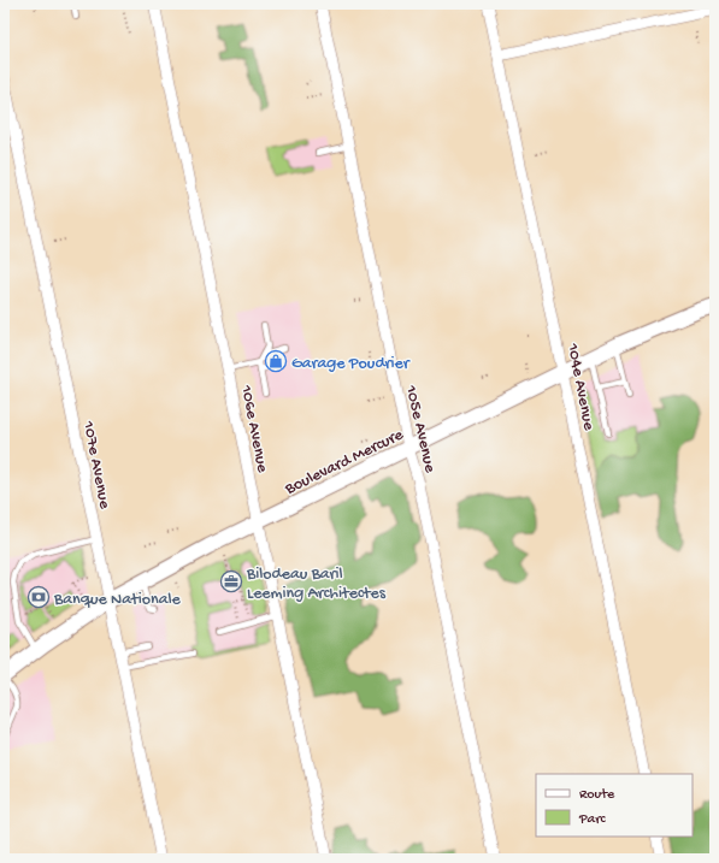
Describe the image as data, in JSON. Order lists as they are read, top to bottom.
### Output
{
  "streets": {
    "street": [
      "104e Avenue",
      "106e Avenue",
      "105e Avenue",
      "Boulevard Mercure",
      "107e Avenue"
    ]
  },
  "crossings": [
    ["104e Avenue", "Boulevard Mercure"],
    ["106e Avenue", "Boulevard Mercure"],
    ["105e Avenue", "Boulevard Mercure"],
    ["Boulevard Mercure", "107e Avenue"]
  ],
  "places": {
    "shop": ["Garage Poudrier"],
    "office": ["Bilodeau Baril Leeming Architectes"],
    "bank": ["Banque Nationale"]
  },
  "legend": ["Route", "Parc"]
}
